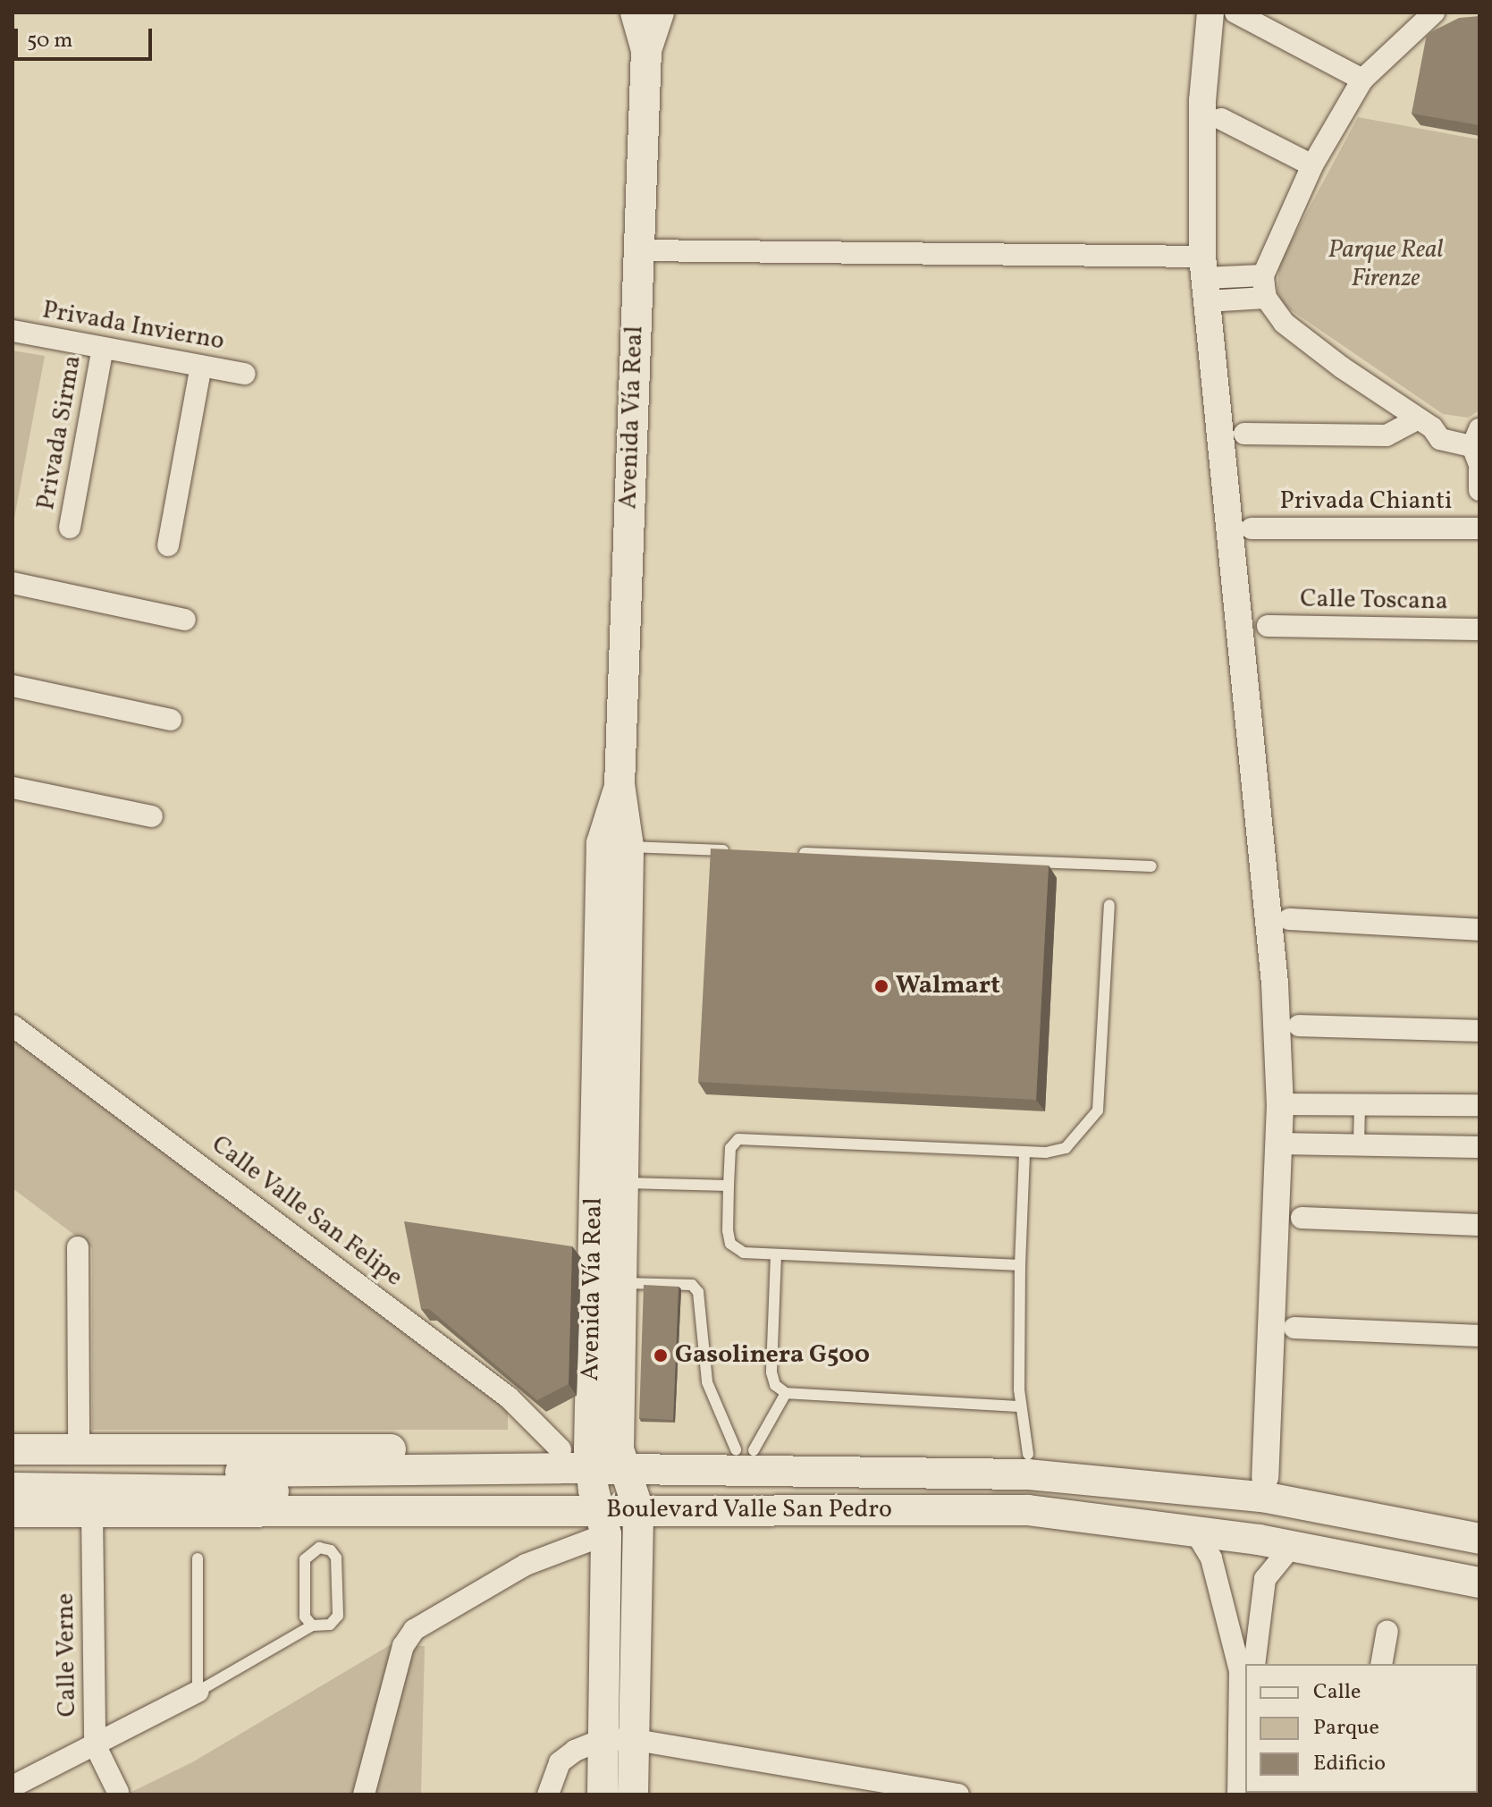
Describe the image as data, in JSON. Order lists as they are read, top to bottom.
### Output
{
  "streets": {
    "main road": ["Avenida Vía Real", "Boulevard Valle San Pedro"],
    "street": [
      "Privada Invierno",
      "Privada Sirma",
      "Privada Chianti",
      "Calle Toscana",
      "Calle Valle San Felipe",
      "Calle Verne"
    ]
  },
  "crossings": [
    ["Privada Invierno", "Privada Sirma"],
    ["Avenida Vía Real", "Calle Valle San Felipe"],
    ["Avenida Vía Real", "Boulevard Valle San Pedro"],
    ["Calle Valle San Felipe", "Boulevard Valle San Pedro"],
    ["Boulevard Valle San Pedro", "Calle Verne"]
  ],
  "parks": ["Parque Real Firenze"],
  "places": ["Walmart", "Gasolinera G500"],
  "legend": ["Calle", "Parque", "Edificio"],
  "scale_bar": "50 m"
}
